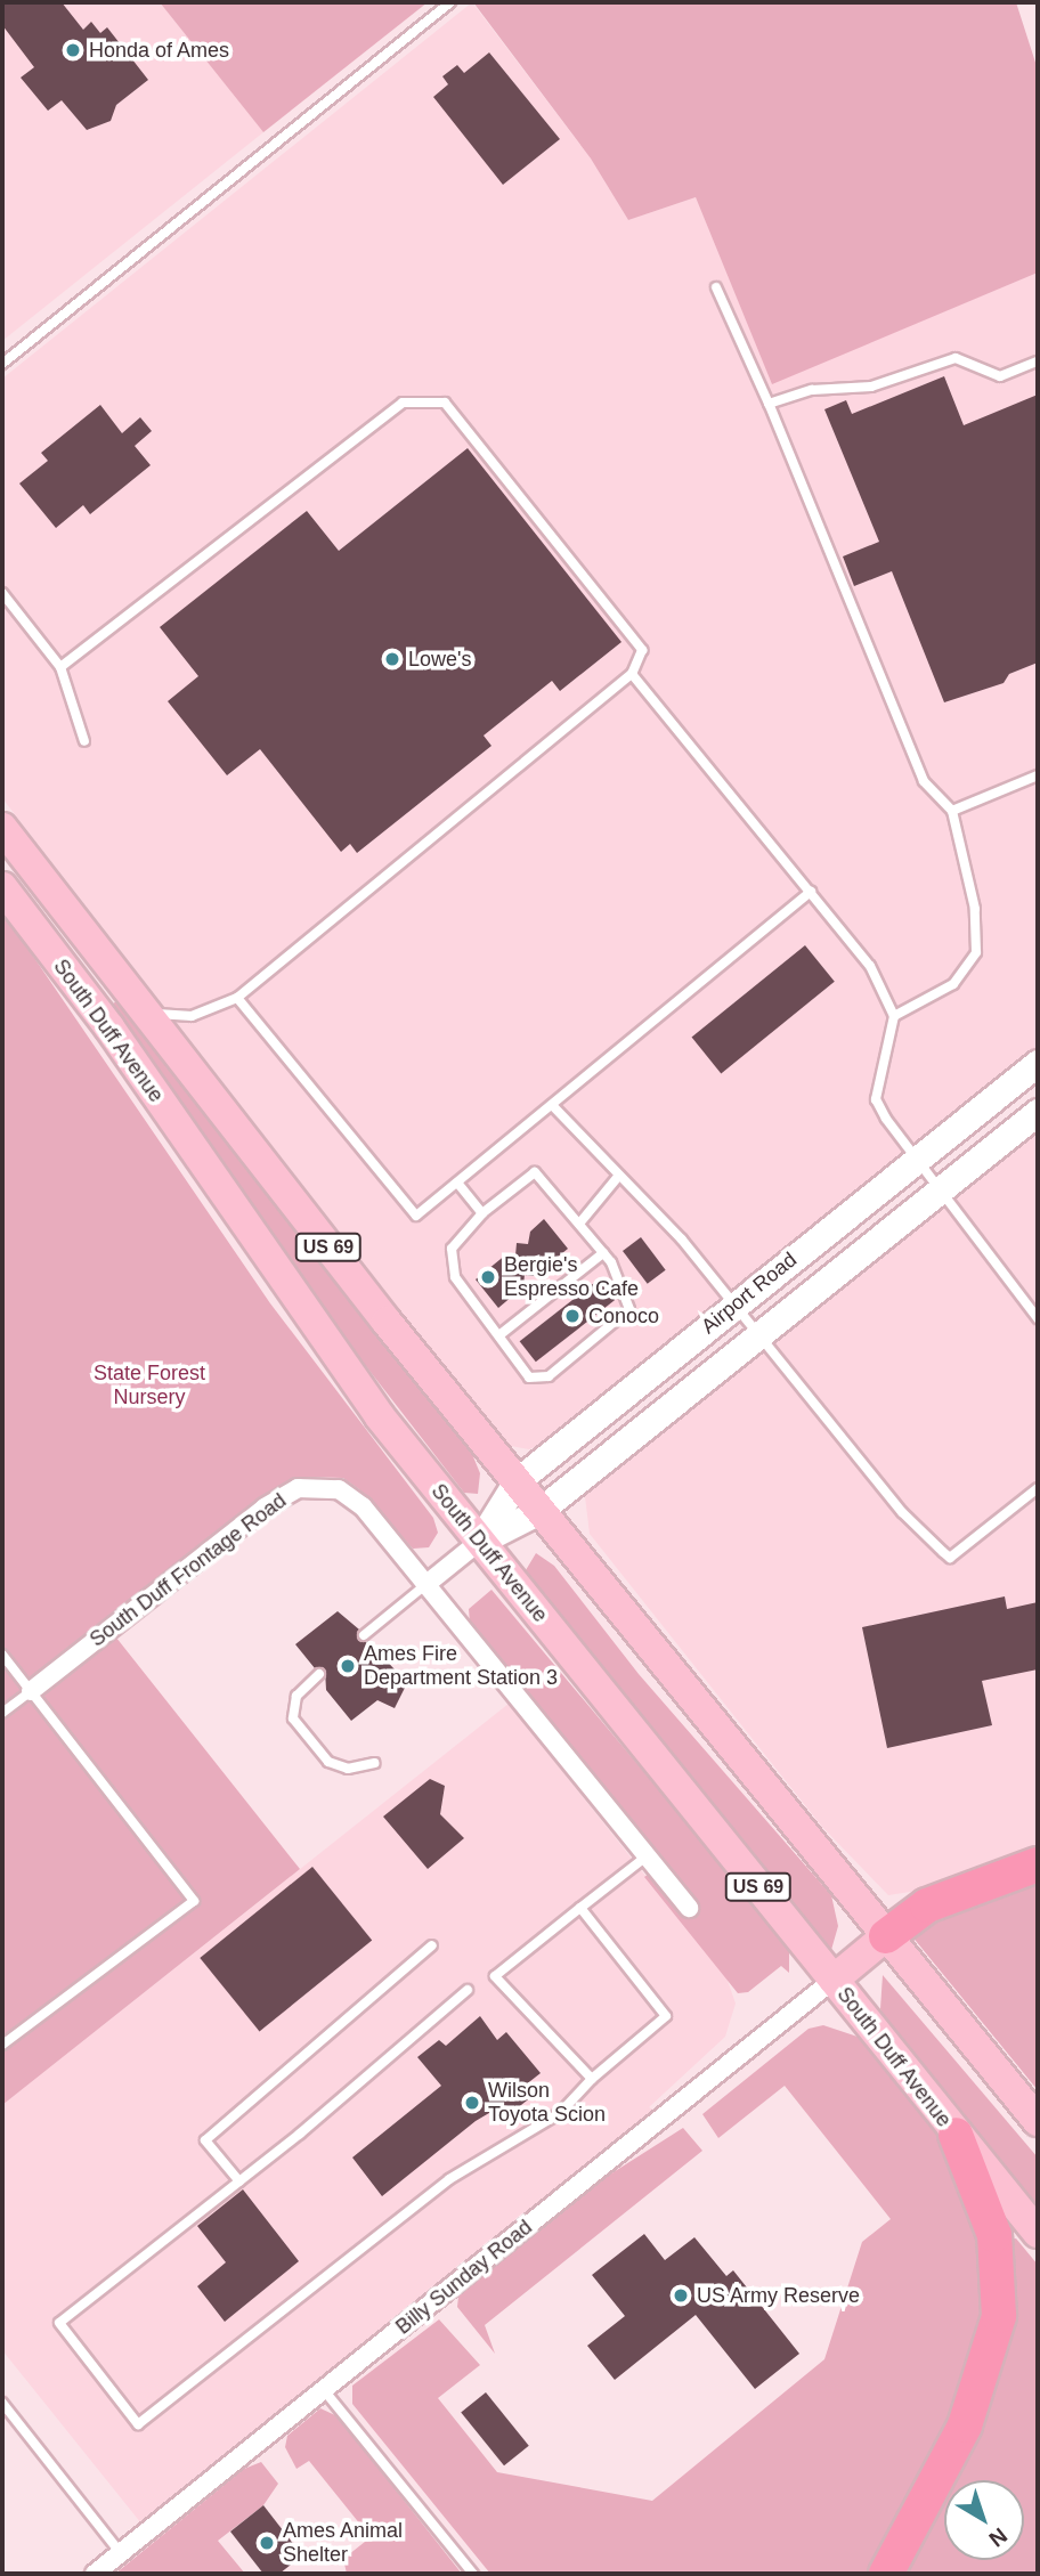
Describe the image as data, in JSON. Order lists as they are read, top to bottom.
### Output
{
  "streets": {
    "main road": ["South Duff Avenue", "US 69", "Airport Road"],
    "street": ["South Duff Frontage Road", "Billy Sunday Road"]
  },
  "crossings": [
    ["South Duff Avenue", "Airport Road"],
    ["South Duff Avenue", "Billy Sunday Road"],
    ["Airport Road", "South Duff Frontage Road"]
  ],
  "parks": ["State Forest Nursery"],
  "places": [
    "Honda of Ames",
    "Lowe's",
    "Bergie's Espresso Cafe",
    "Conoco",
    "Ames Fire Department Station 3",
    "Wilson Toyota Scion",
    "US Army Reserve",
    "Ames Animal Shelter"
  ],
  "north": "bottom right"
}
